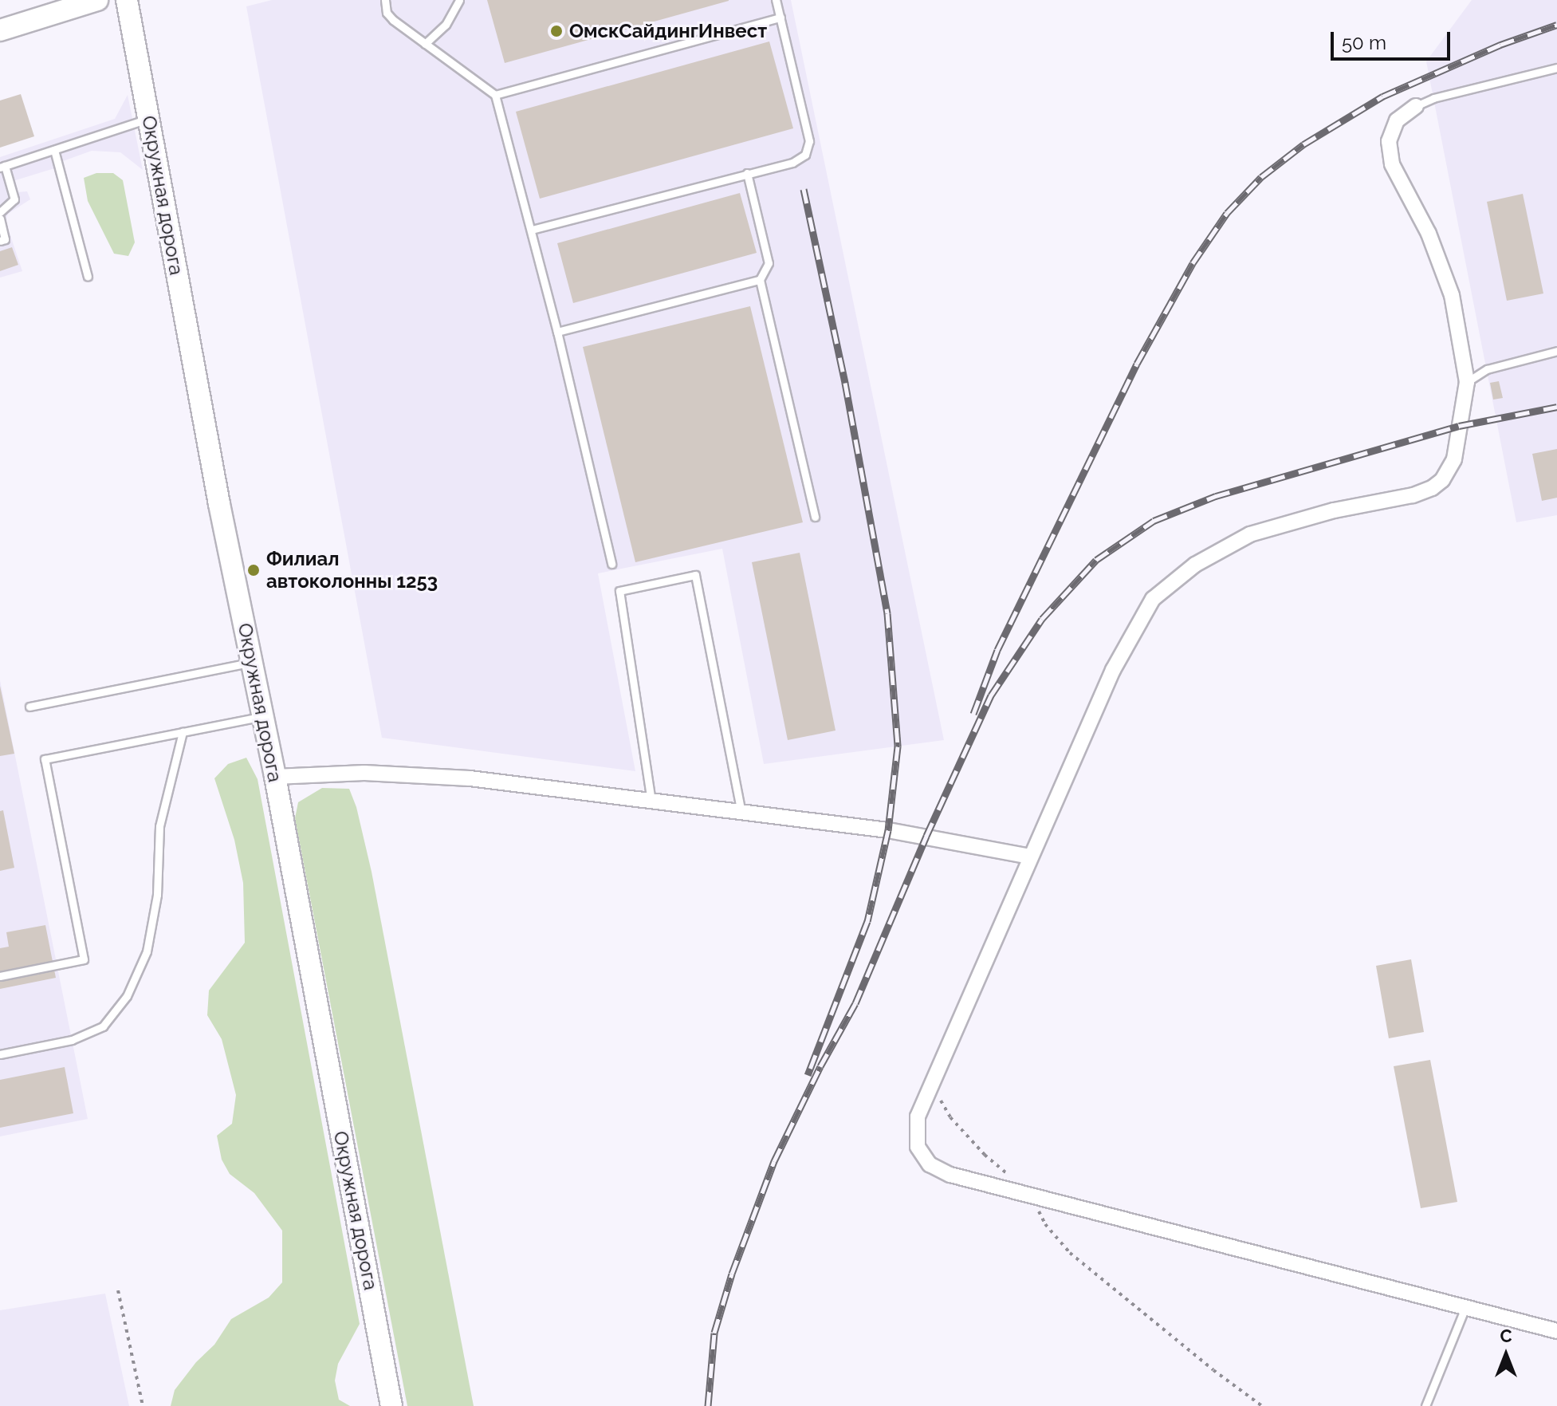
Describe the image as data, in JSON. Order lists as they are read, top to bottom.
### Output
{
  "streets": {
    "main road": ["Окружная дорога"]
  },
  "places": ["ОмскСайдингИнвест", "Филиал автоколонны 1253"],
  "scale_bar": "50 m",
  "north": "top"
}
